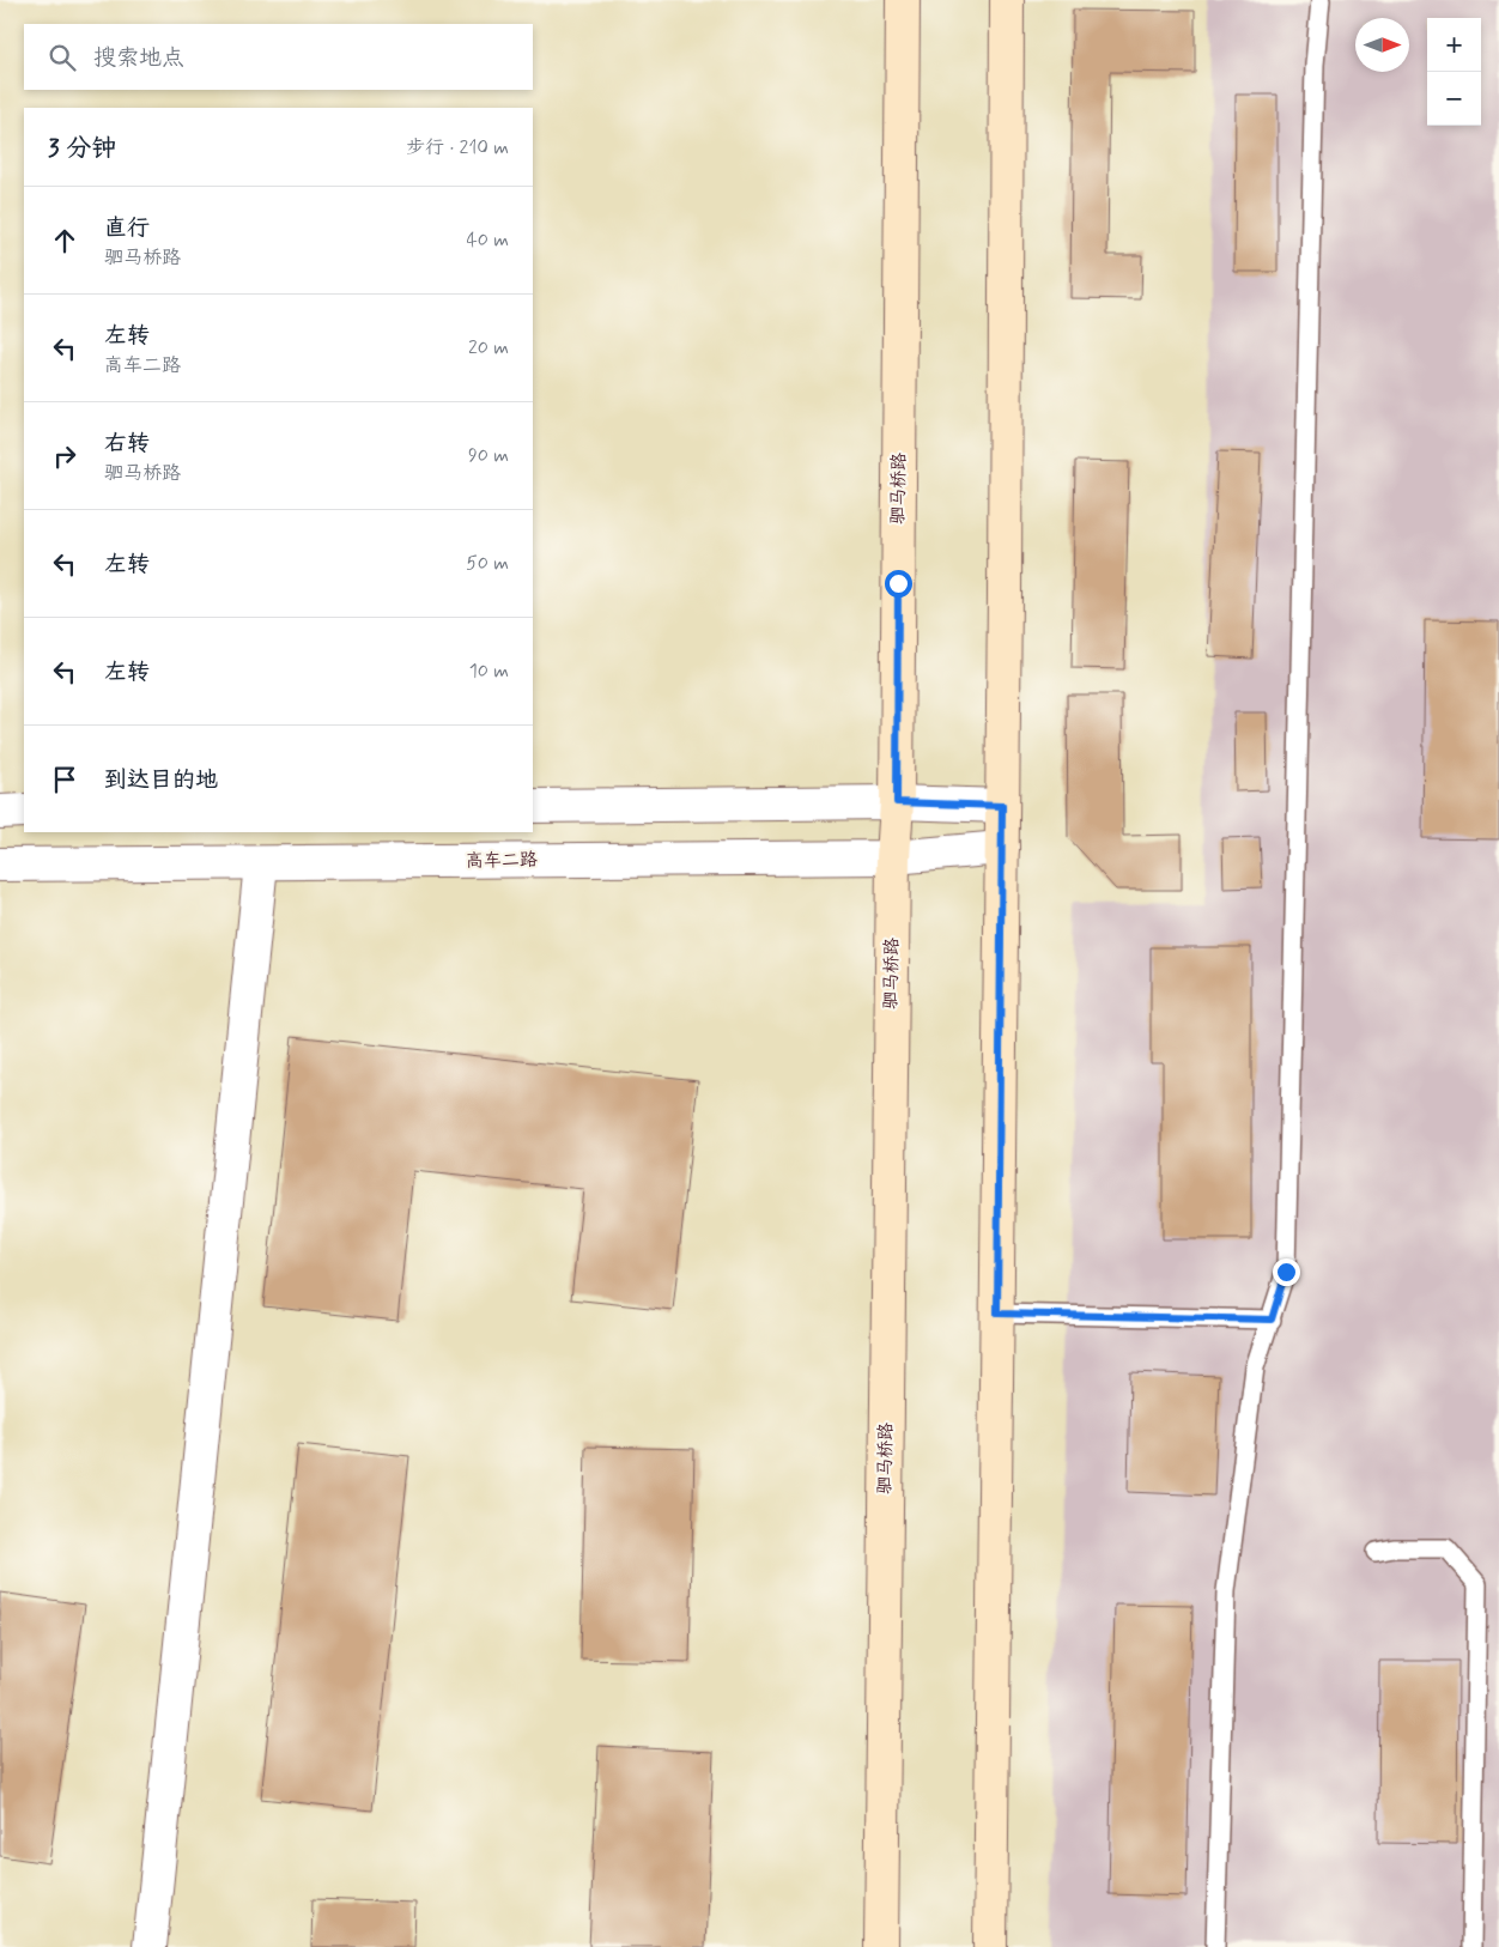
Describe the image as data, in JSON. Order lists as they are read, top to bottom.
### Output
{
  "streets": {
    "main road": ["驷马桥路"],
    "street": ["高车二路"]
  },
  "crossings": [
    ["驷马桥路", "高车二路"]
  ],
  "north": "right",
  "page": {
    "map_buttons": ["+", "−"],
    "search": "搜索地点",
    "heading": ["3 分钟", "步行 · 210 m"],
    "list": [
      ["直行", "驷马桥路", "40 m"],
      ["左转", "高车二路", "20 m"],
      ["右转", "驷马桥路", "90 m"],
      ["左转", "50 m"],
      ["左转", "10 m"],
      "到达目的地"
    ]
  }
}
